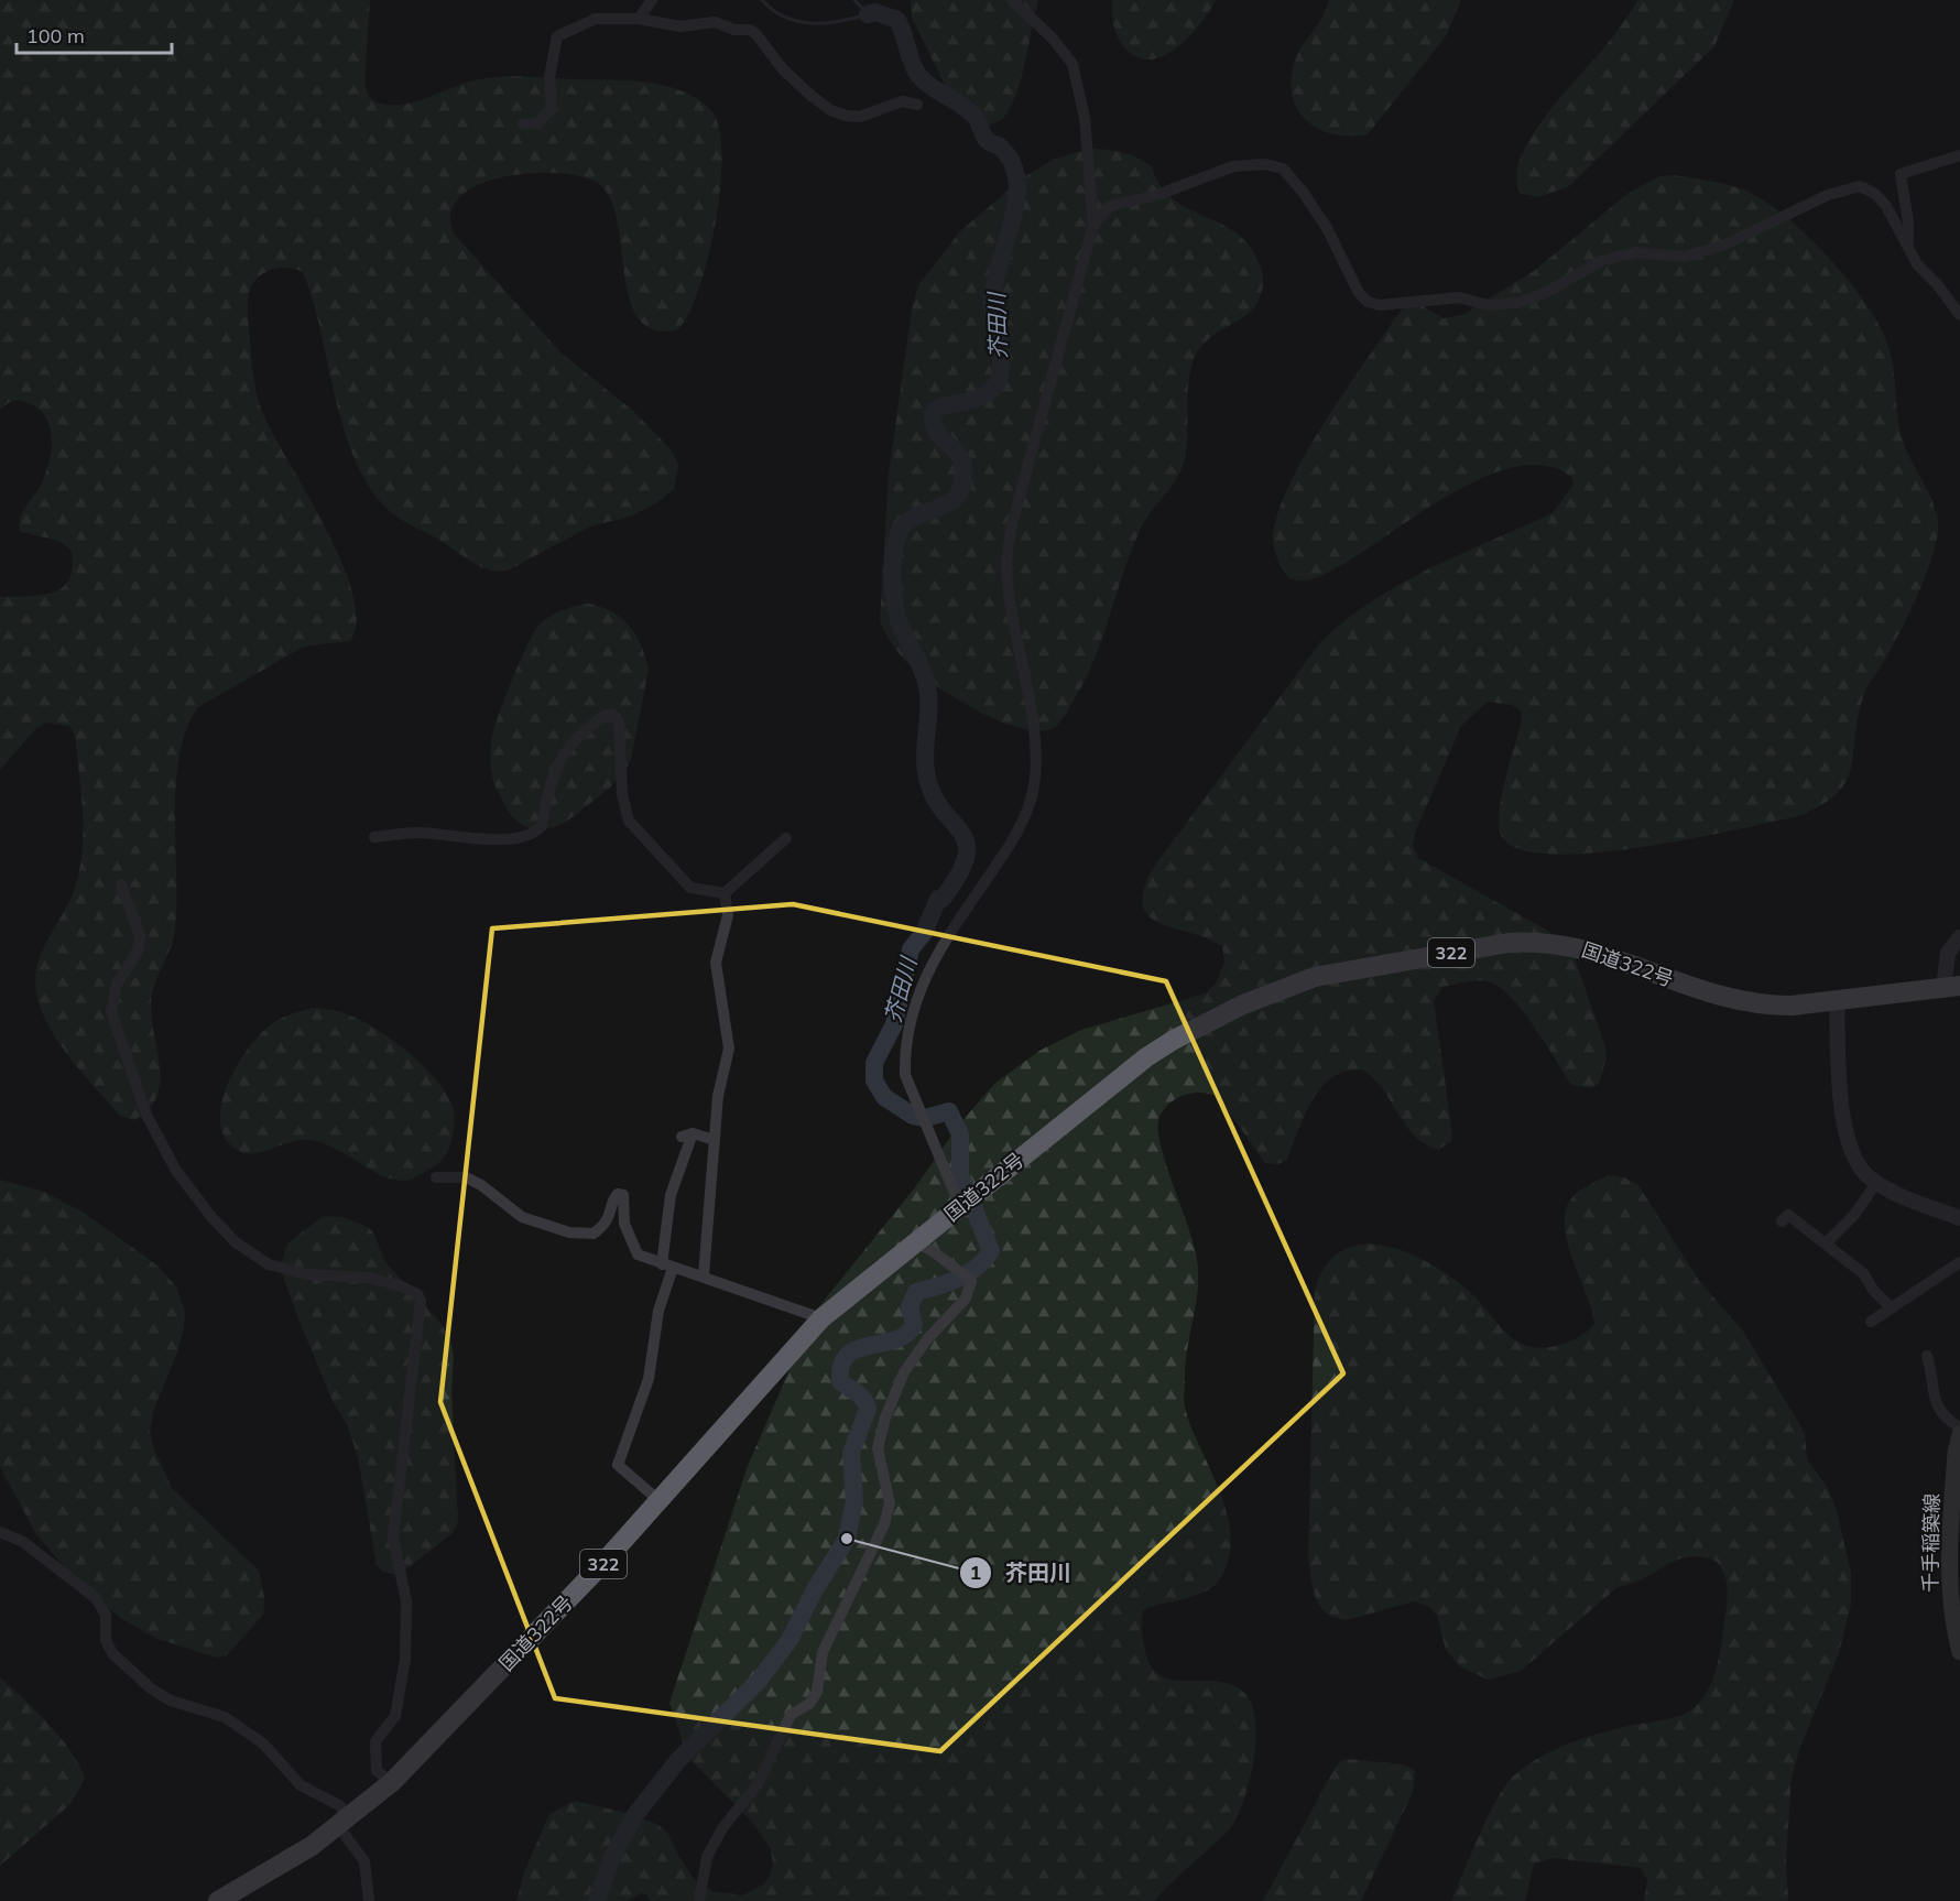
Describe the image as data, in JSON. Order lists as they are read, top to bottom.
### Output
{
  "streets": {
    "highway": ["322", "国道322号"],
    "main road": ["千手稲築線"]
  },
  "water": ["芥田川"],
  "places": ["芥田川"],
  "scale_bar": "100 m"
}
